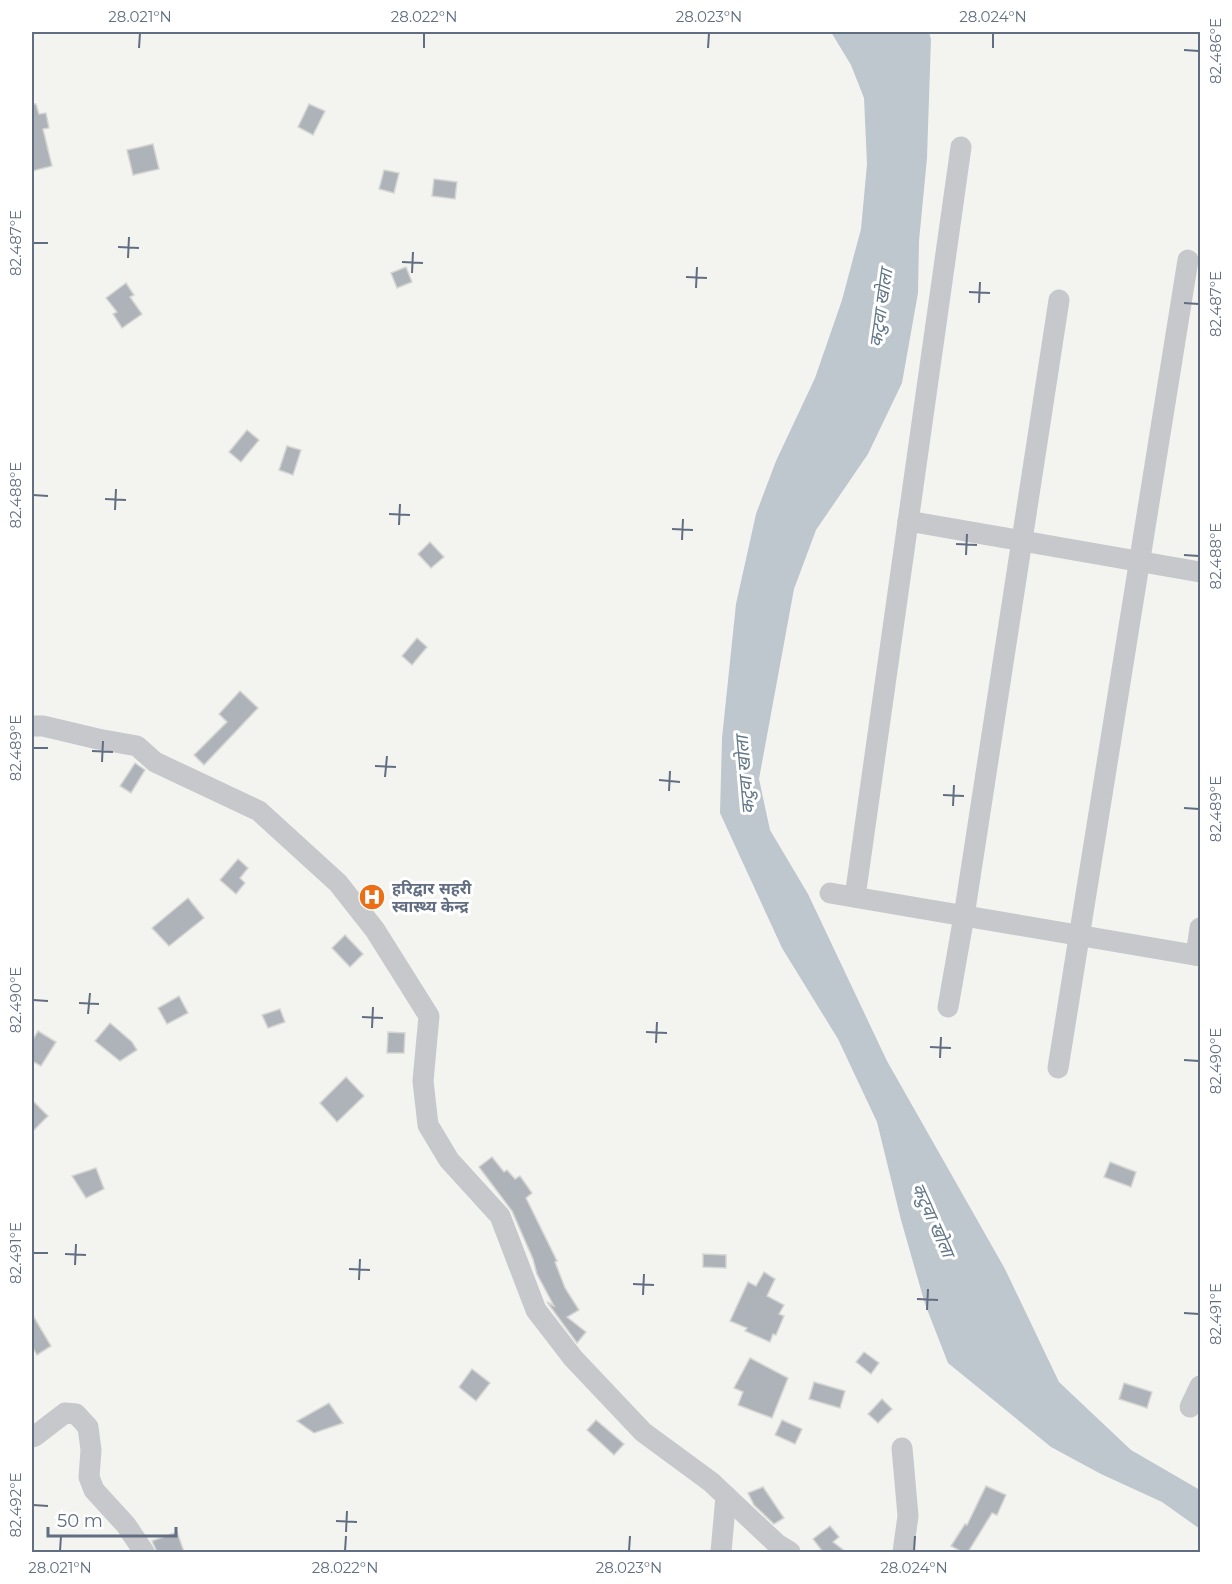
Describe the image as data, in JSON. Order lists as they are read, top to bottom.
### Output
{
  "water": ["कटुवा खोला"],
  "places": {
    "hospital": ["हरिद्वार सहरी स्वास्थ्य केन्द्र"]
  },
  "scale_bar": "50 m",
  "coordinates": [
    "28.021°N",
    "28.022°N",
    "28.023°N",
    "28.024°N",
    "82.486°E",
    "82.487°E",
    "82.488°E",
    "82.489°E",
    "82.490°E",
    "82.491°E",
    "82.492°E"
  ]
}
